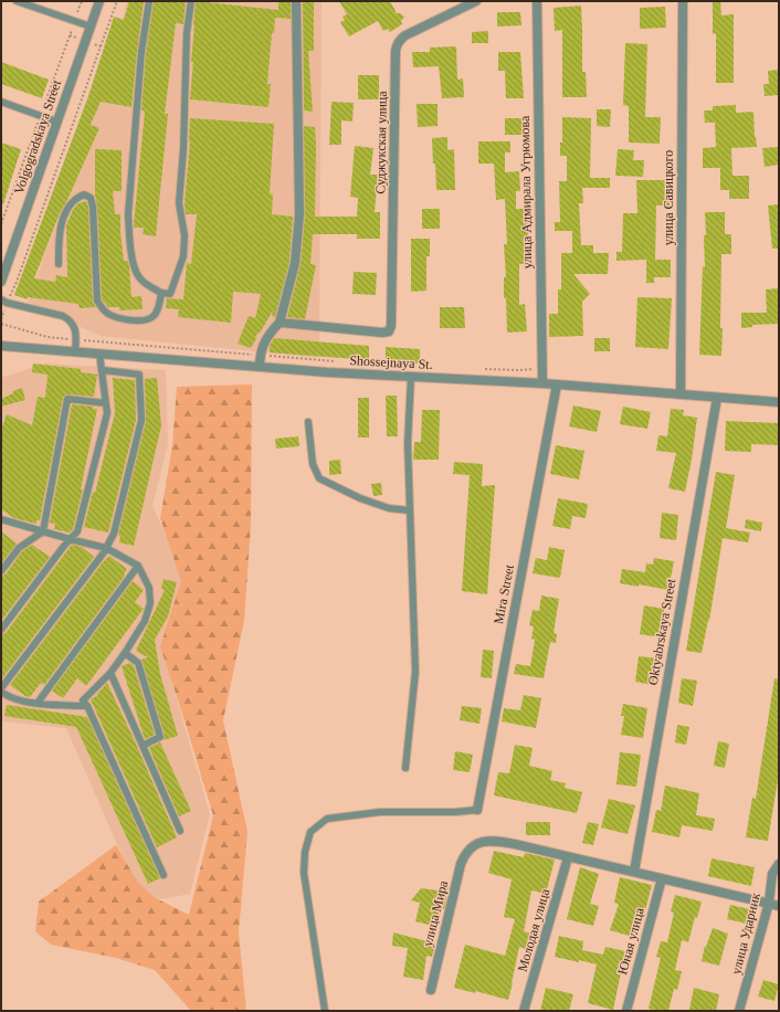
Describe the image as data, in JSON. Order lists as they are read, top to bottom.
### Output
{
  "streets": {
    "street": [
      "Volgogradskaya Street",
      "Суджукская улица",
      "улица Адмирала Угрюмова",
      "улица Савицкого",
      "Shossejnaya St.",
      "Mira Street",
      "Oktyabrskaya Street",
      "улица Мира",
      "Молодая улица",
      "улица Ударник",
      "Юная улица"
    ]
  },
  "crossings": [
    ["улица Адмирала Угрюмова", "Shossejnaya St."],
    ["улица Савицкого", "Shossejnaya St."],
    ["Shossejnaya St.", "Mira Street"],
    ["Shossejnaya St.", "Oktyabrskaya Street"],
    ["улица Мира", "Молодая улица"]
  ]
}
